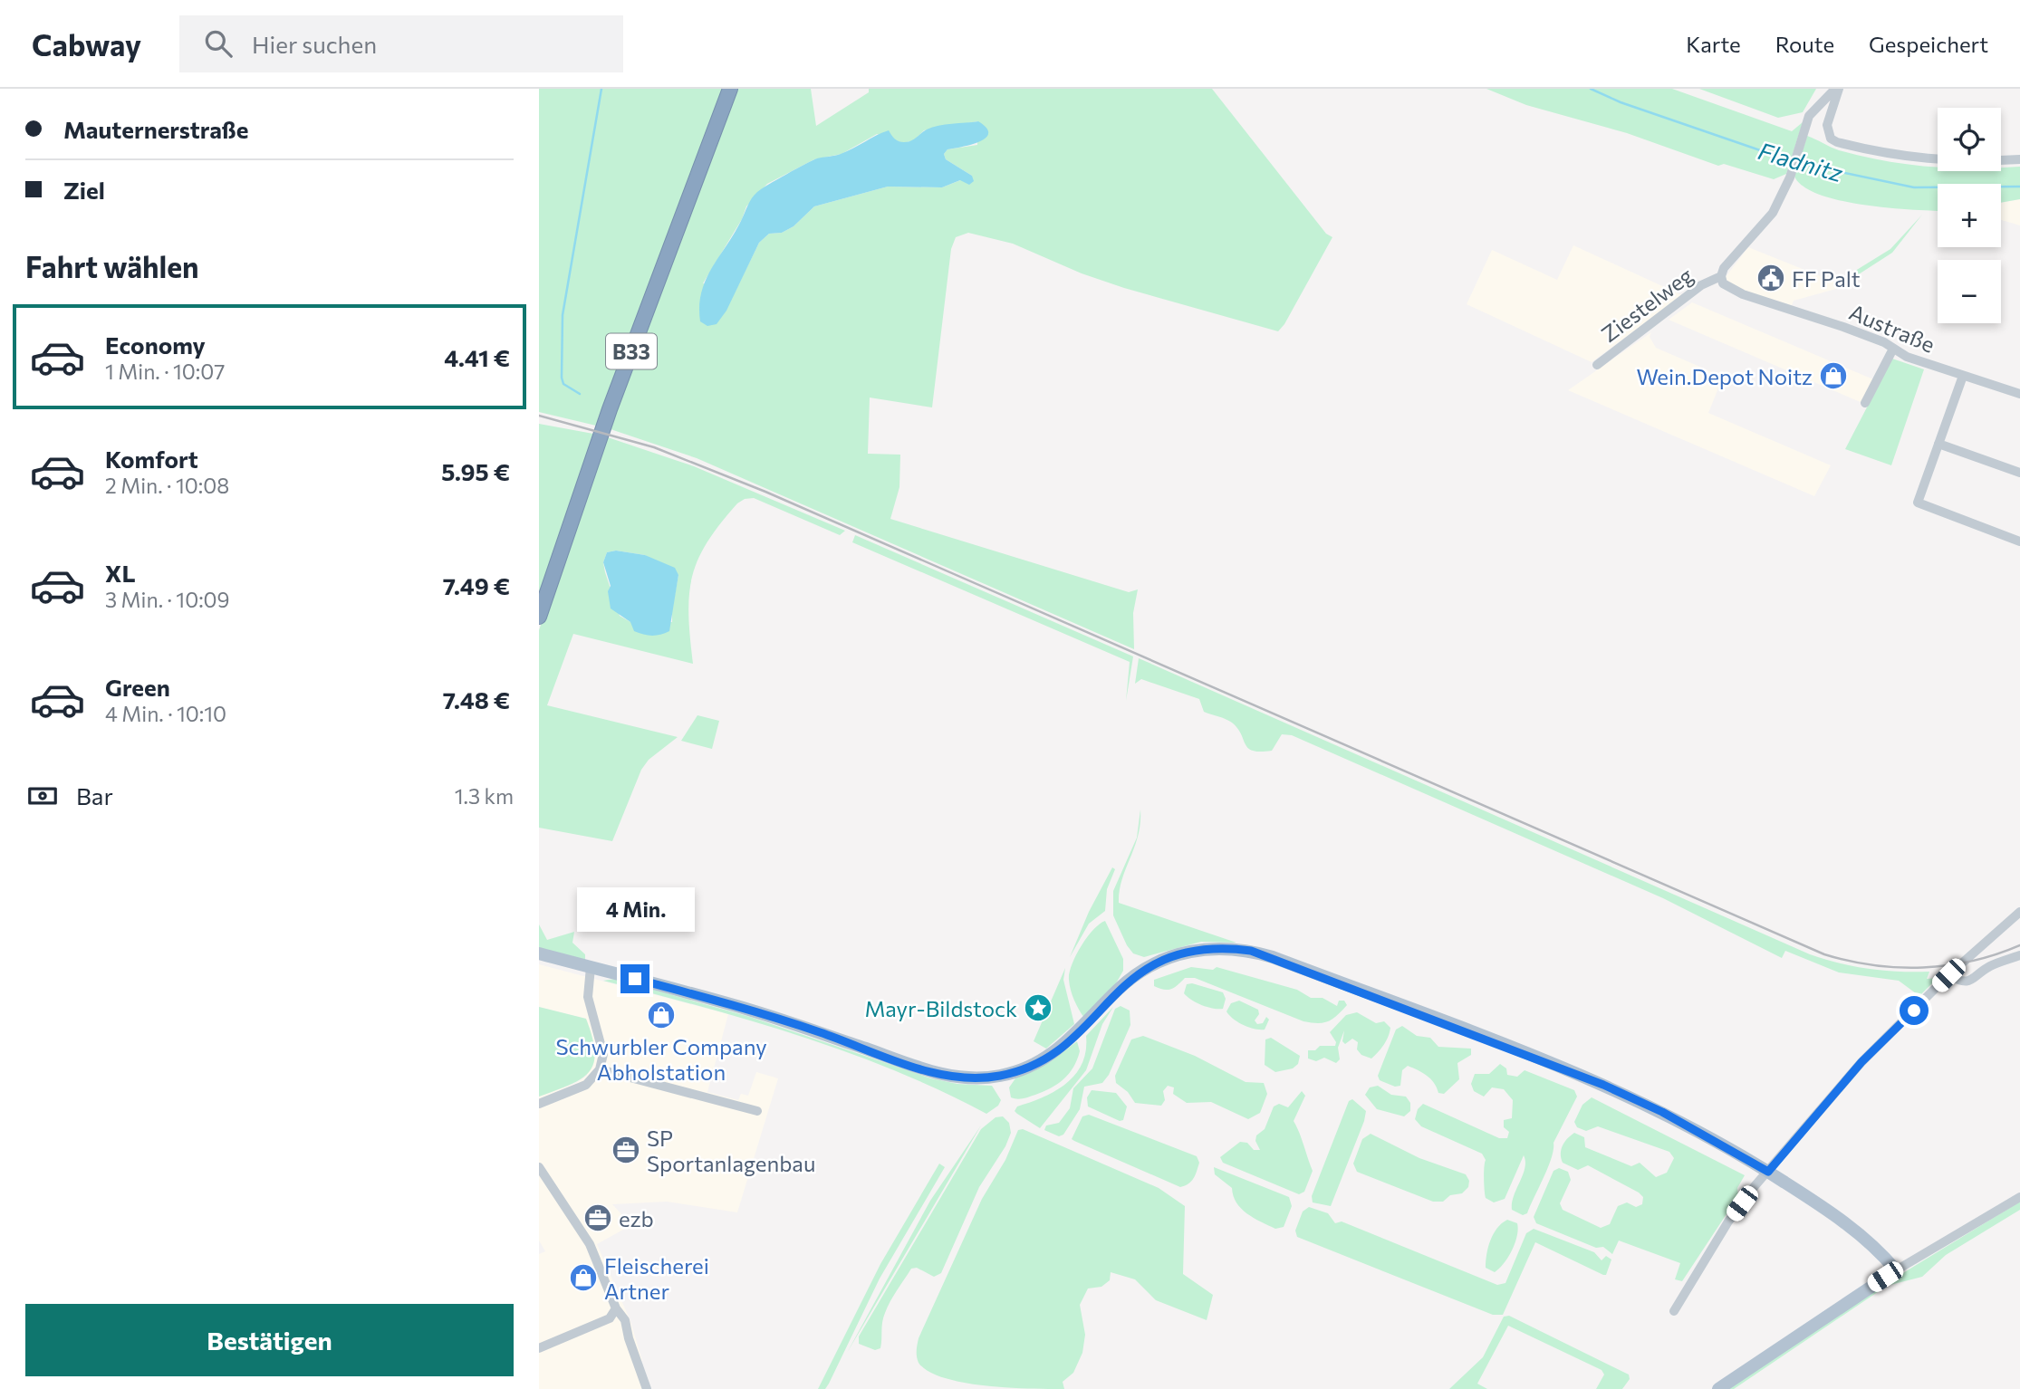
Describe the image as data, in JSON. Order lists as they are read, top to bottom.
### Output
{
  "streets": {
    "highway": ["B33"],
    "street": ["Ziestelweg", "Austraße"]
  },
  "crossings": [
    ["Ziestelweg", "Austraße"]
  ],
  "water": ["Fladnitz"],
  "places": {
    "public building": ["FF Palt"],
    "shop": ["Wein.Depot Noitz", "Schwurbler Company Abholstation", "Fleischerei Artner"],
    "place": ["Mayr-Bildstock"],
    "office": ["SP Sportanlagenbau", "ezb"]
  },
  "page": {
    "header": "Cabway",
    "search": "Hier suchen",
    "nav": ["Karte", "Route", "Gespeichert"],
    "banner": ["Mauternerstraße", "Ziel"],
    "map_buttons": ["+", "−"],
    "heading": "Fahrt wählen",
    "list": [
      {
        "name": "Economy",
        "note": "1 Min. · 10:07",
        "value": "4.41 €"
      },
      {
        "name": "Komfort",
        "note": "2 Min. · 10:08",
        "value": "5.95 €"
      },
      {
        "name": "XL",
        "note": "3 Min. · 10:09",
        "value": "7.49 €"
      },
      {
        "name": "Green",
        "note": "4 Min. · 10:10",
        "value": "7.48 €"
      }
    ],
    "pay": ["Bar", "1.3 km"],
    "bubble": "4 Min.",
    "buttons": "Bestätigen"
  }
}
